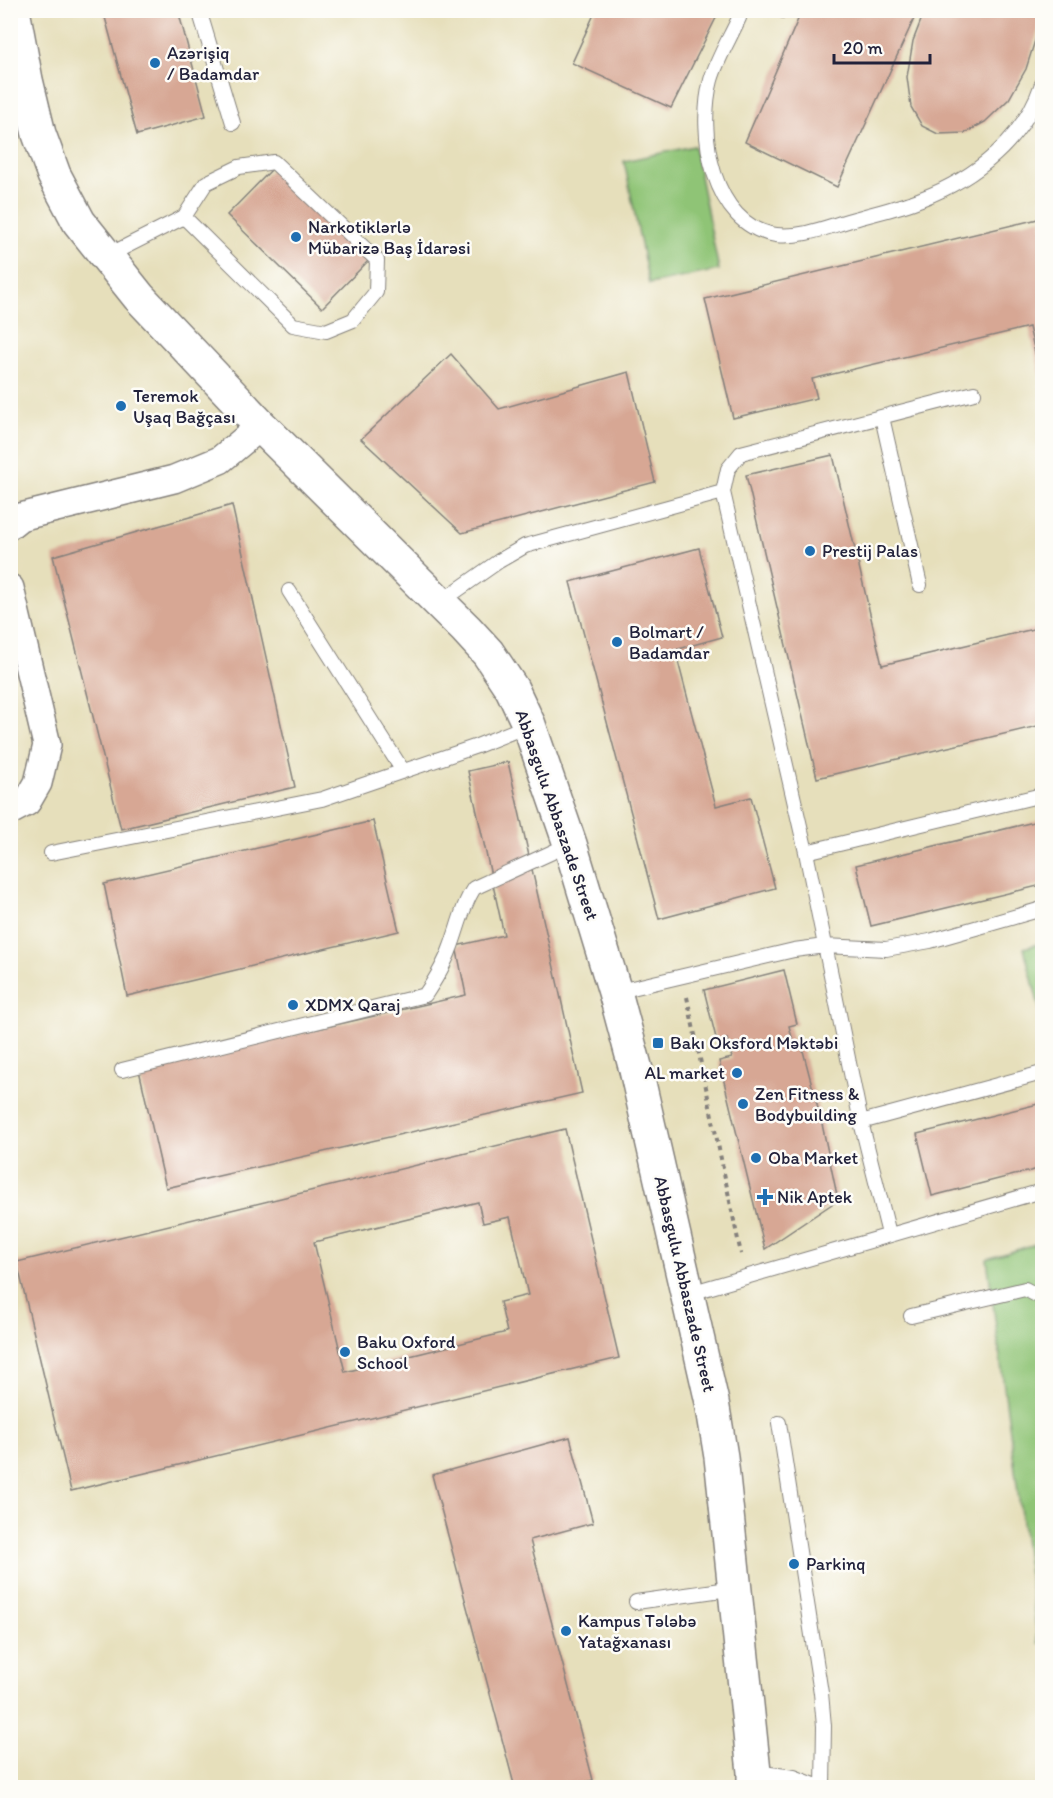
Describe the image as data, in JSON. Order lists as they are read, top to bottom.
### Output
{
  "streets": {
    "street": ["Abbasgulu Abbaszade Street"]
  },
  "places": {
    "other": [
      "Azərişiq / Badamdar",
      "Narkotiklərlə Mübarizə Baş İdarəsi",
      "Teremok Uşaq Bağçası",
      "Prestij Palas",
      "Bolmart / Badamdar",
      "XDMX Qaraj",
      "AL market",
      "Zen Fitness & Bodybuilding",
      "Oba Market",
      "Baku Oxford School",
      "Parkinq",
      "Kampus Tələbə Yatağxanası"
    ],
    "transit": ["Bakı Oksford Məktəbi"],
    "health": ["Nik Aptek"]
  },
  "scale_bar": "20 m"
}
